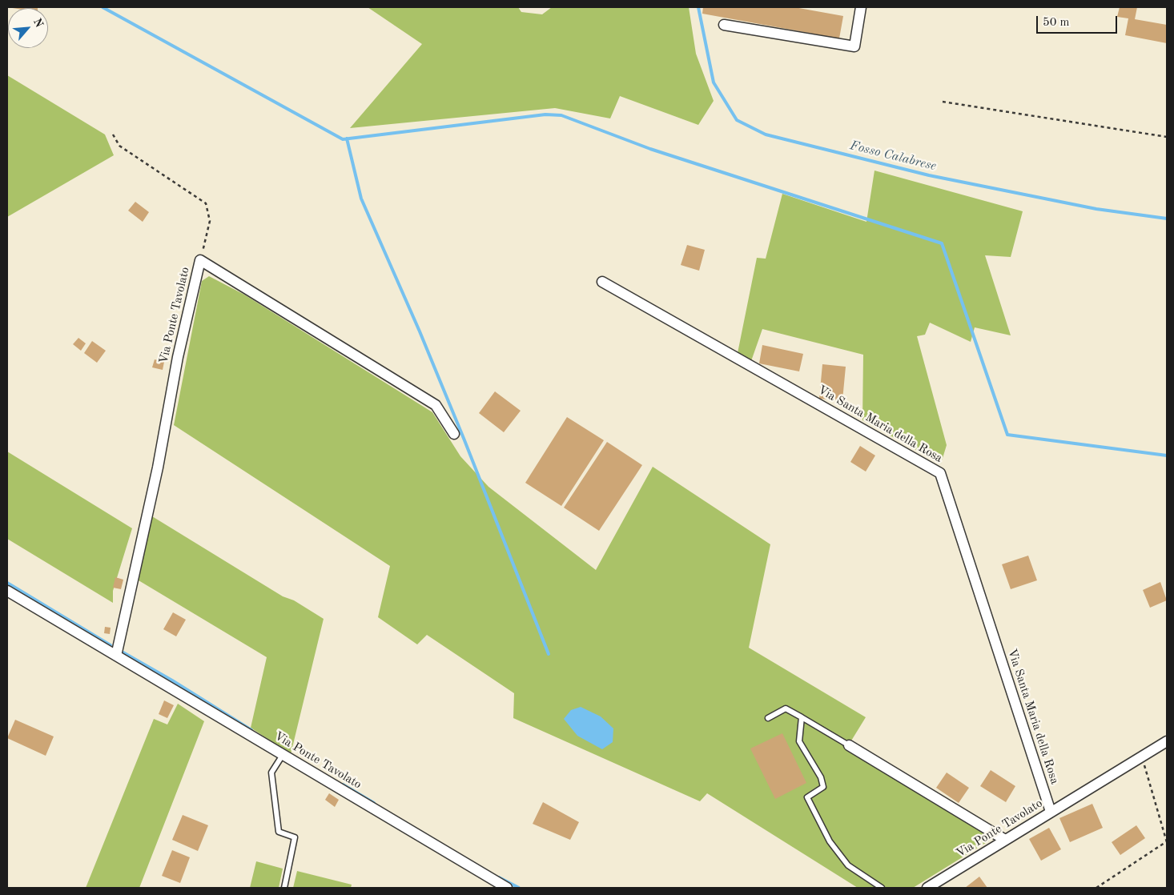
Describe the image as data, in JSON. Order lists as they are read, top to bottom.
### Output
{
  "streets": {
    "street": ["Via Ponte Tavolato", "Via Santa Maria della Rosa"]
  },
  "crossings": [
    ["Via Ponte Tavolato", "Via Santa Maria della Rosa"]
  ],
  "water": ["Fosso Calabrese"],
  "scale_bar": "50 m",
  "north": "top right"
}
